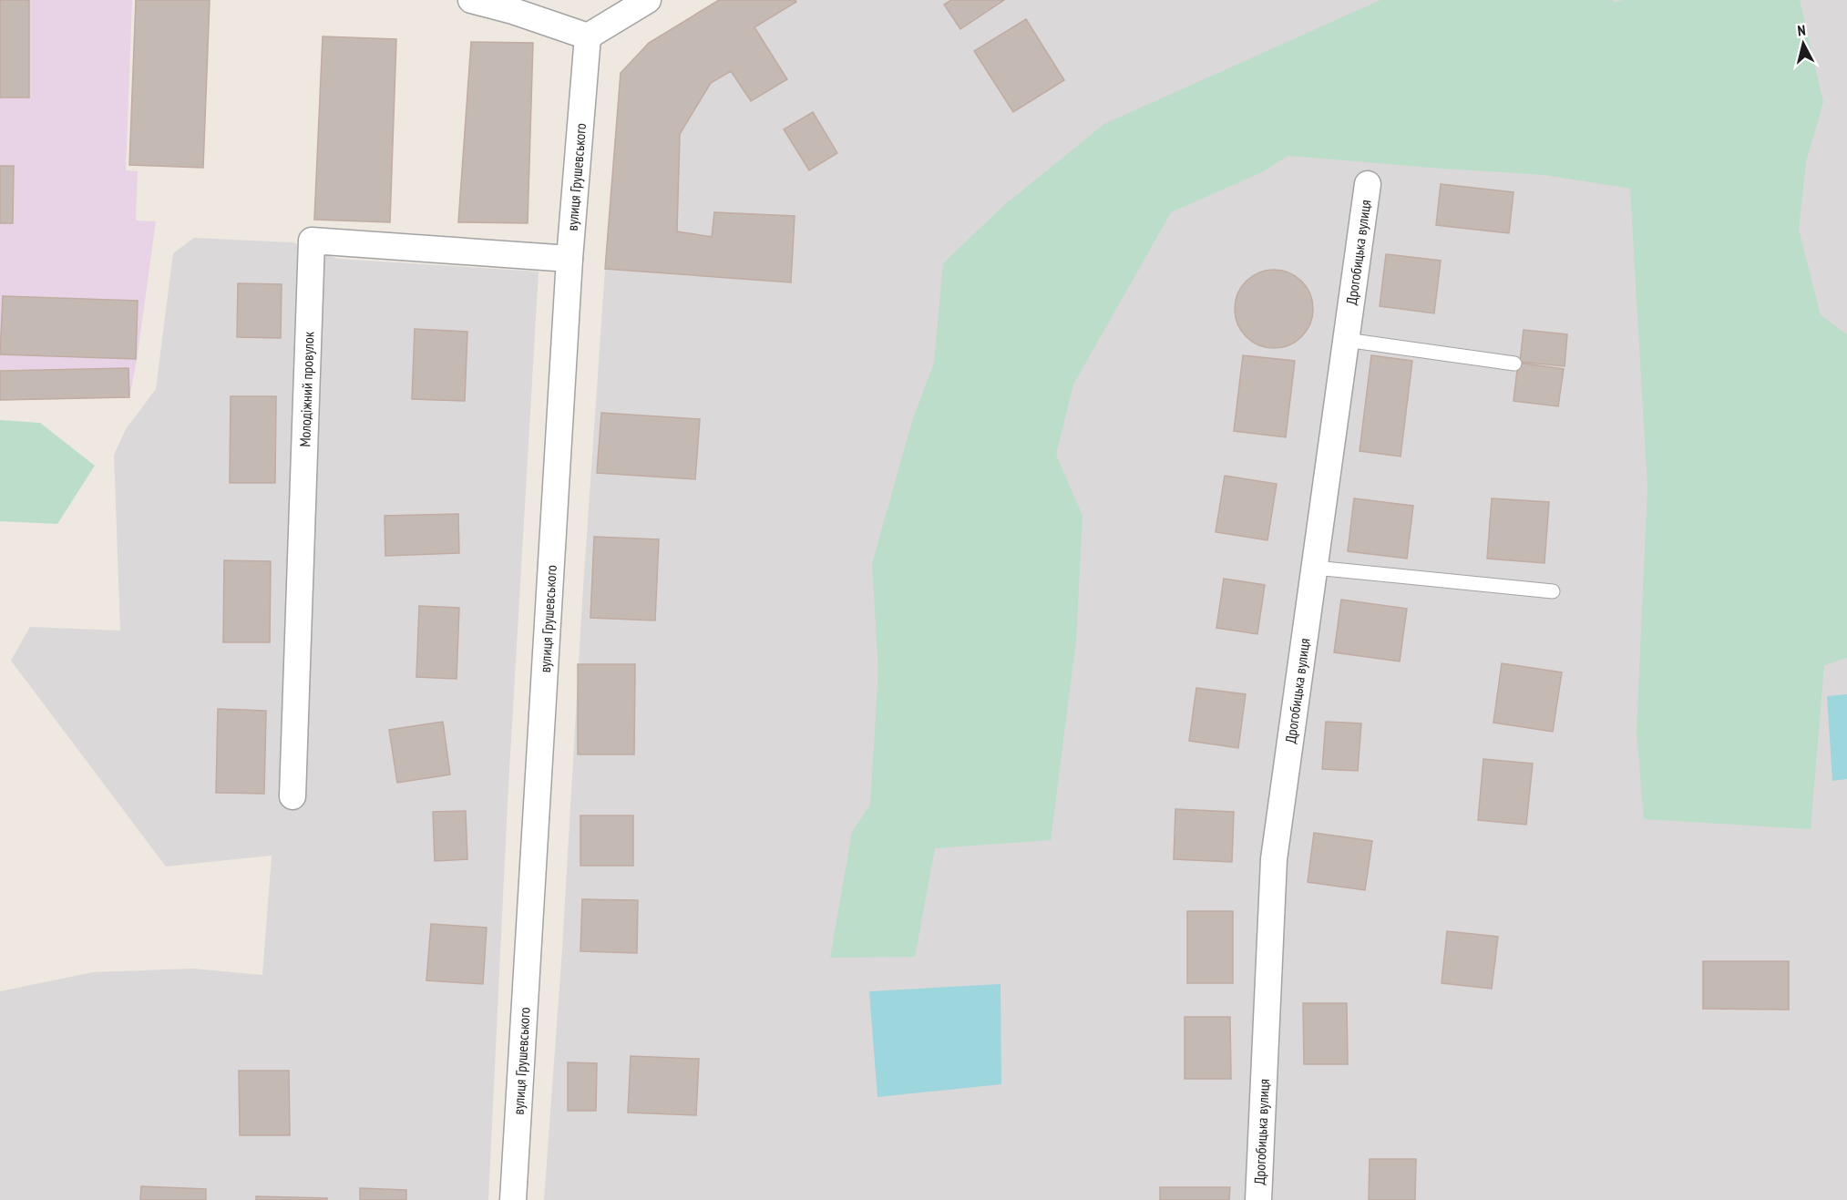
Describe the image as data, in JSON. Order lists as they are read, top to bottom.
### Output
{
  "streets": {
    "street": ["вулиця Грушевського", "Дрогобицька вулиця", "Молодіжний провулок"]
  },
  "crossings": [
    ["вулиця Грушевського", "Молодіжний провулок"]
  ],
  "north": "top"
}
